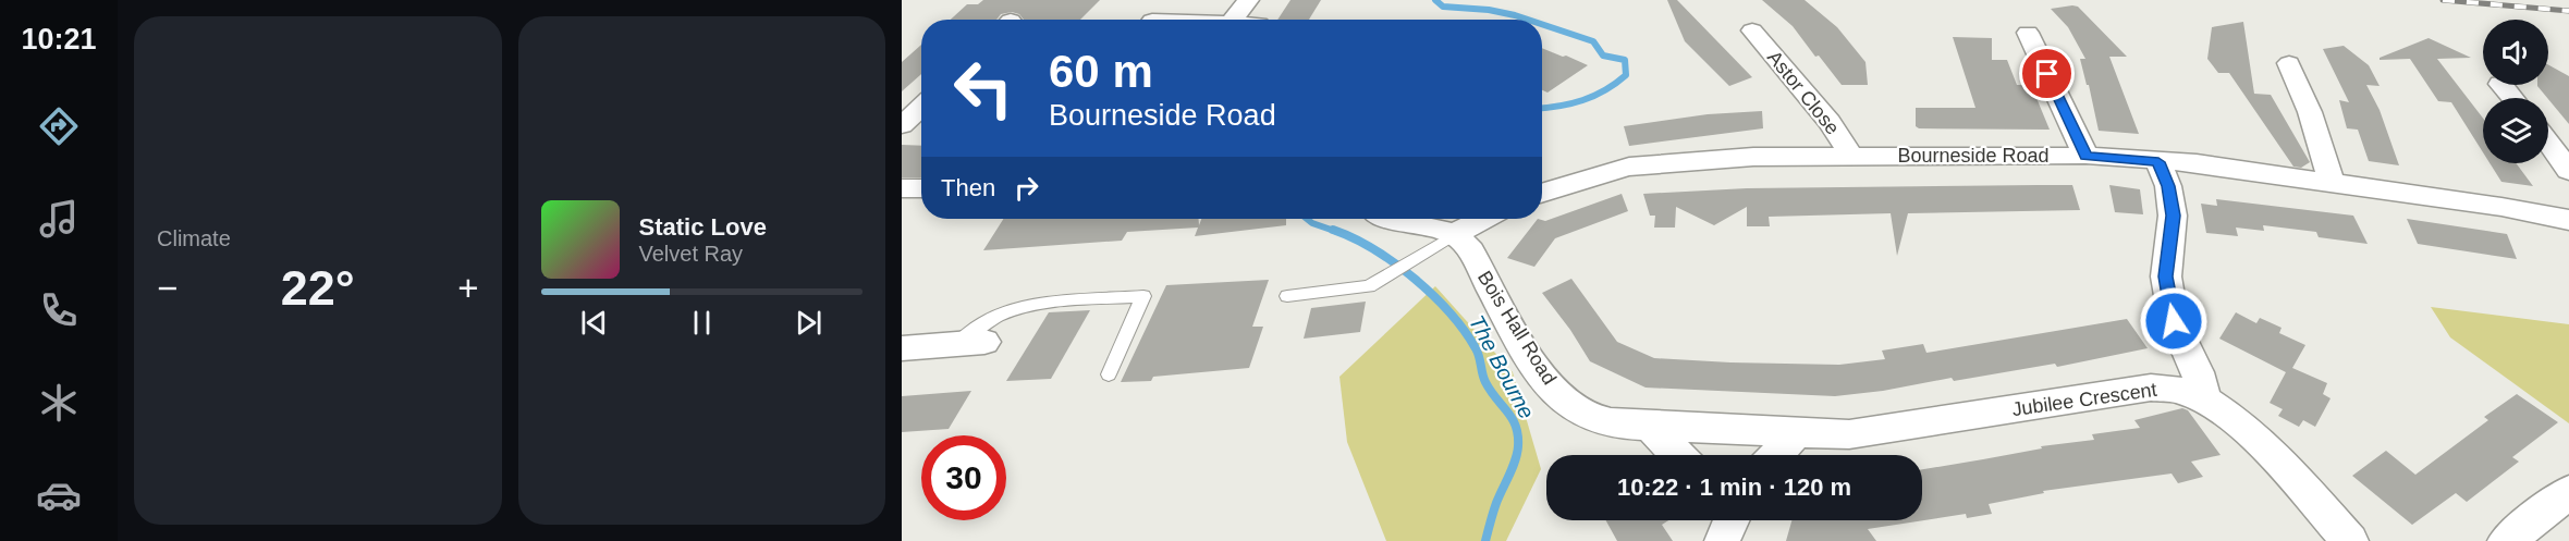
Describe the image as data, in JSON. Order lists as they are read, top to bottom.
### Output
{
  "streets": {
    "street": [
      "Astor Close",
      "Bourneside Road",
      "Bois Hall Road",
      "Jubilee Crescent"
    ]
  },
  "crossings": [
    ["Astor Close", "Bourneside Road"],
    ["Bois Hall Road", "Jubilee Crescent"]
  ],
  "water": ["The Bourne"],
  "page": {
    "tabs": "10:21",
    "tile": "Climate",
    "turn": ["60 m", "Bourneside Road"],
    "then": "Then",
    "song": ["Static Love", "Velvet Ray"],
    "heat": ["−", "22°", "+"],
    "limit": "30",
    "trip": "10:22 · 1 min · 120 m"
  }
}
